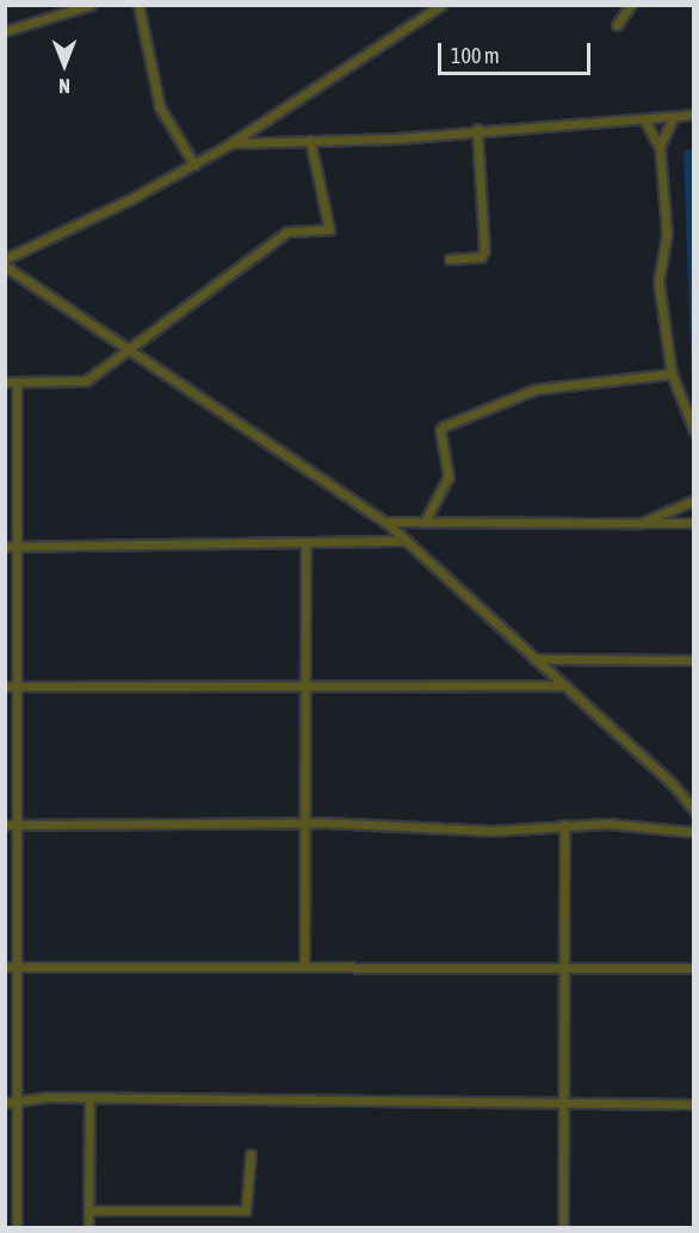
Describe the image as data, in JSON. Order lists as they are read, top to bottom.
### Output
{
  "scale_bar": "100 m",
  "north": "bottom"
}
